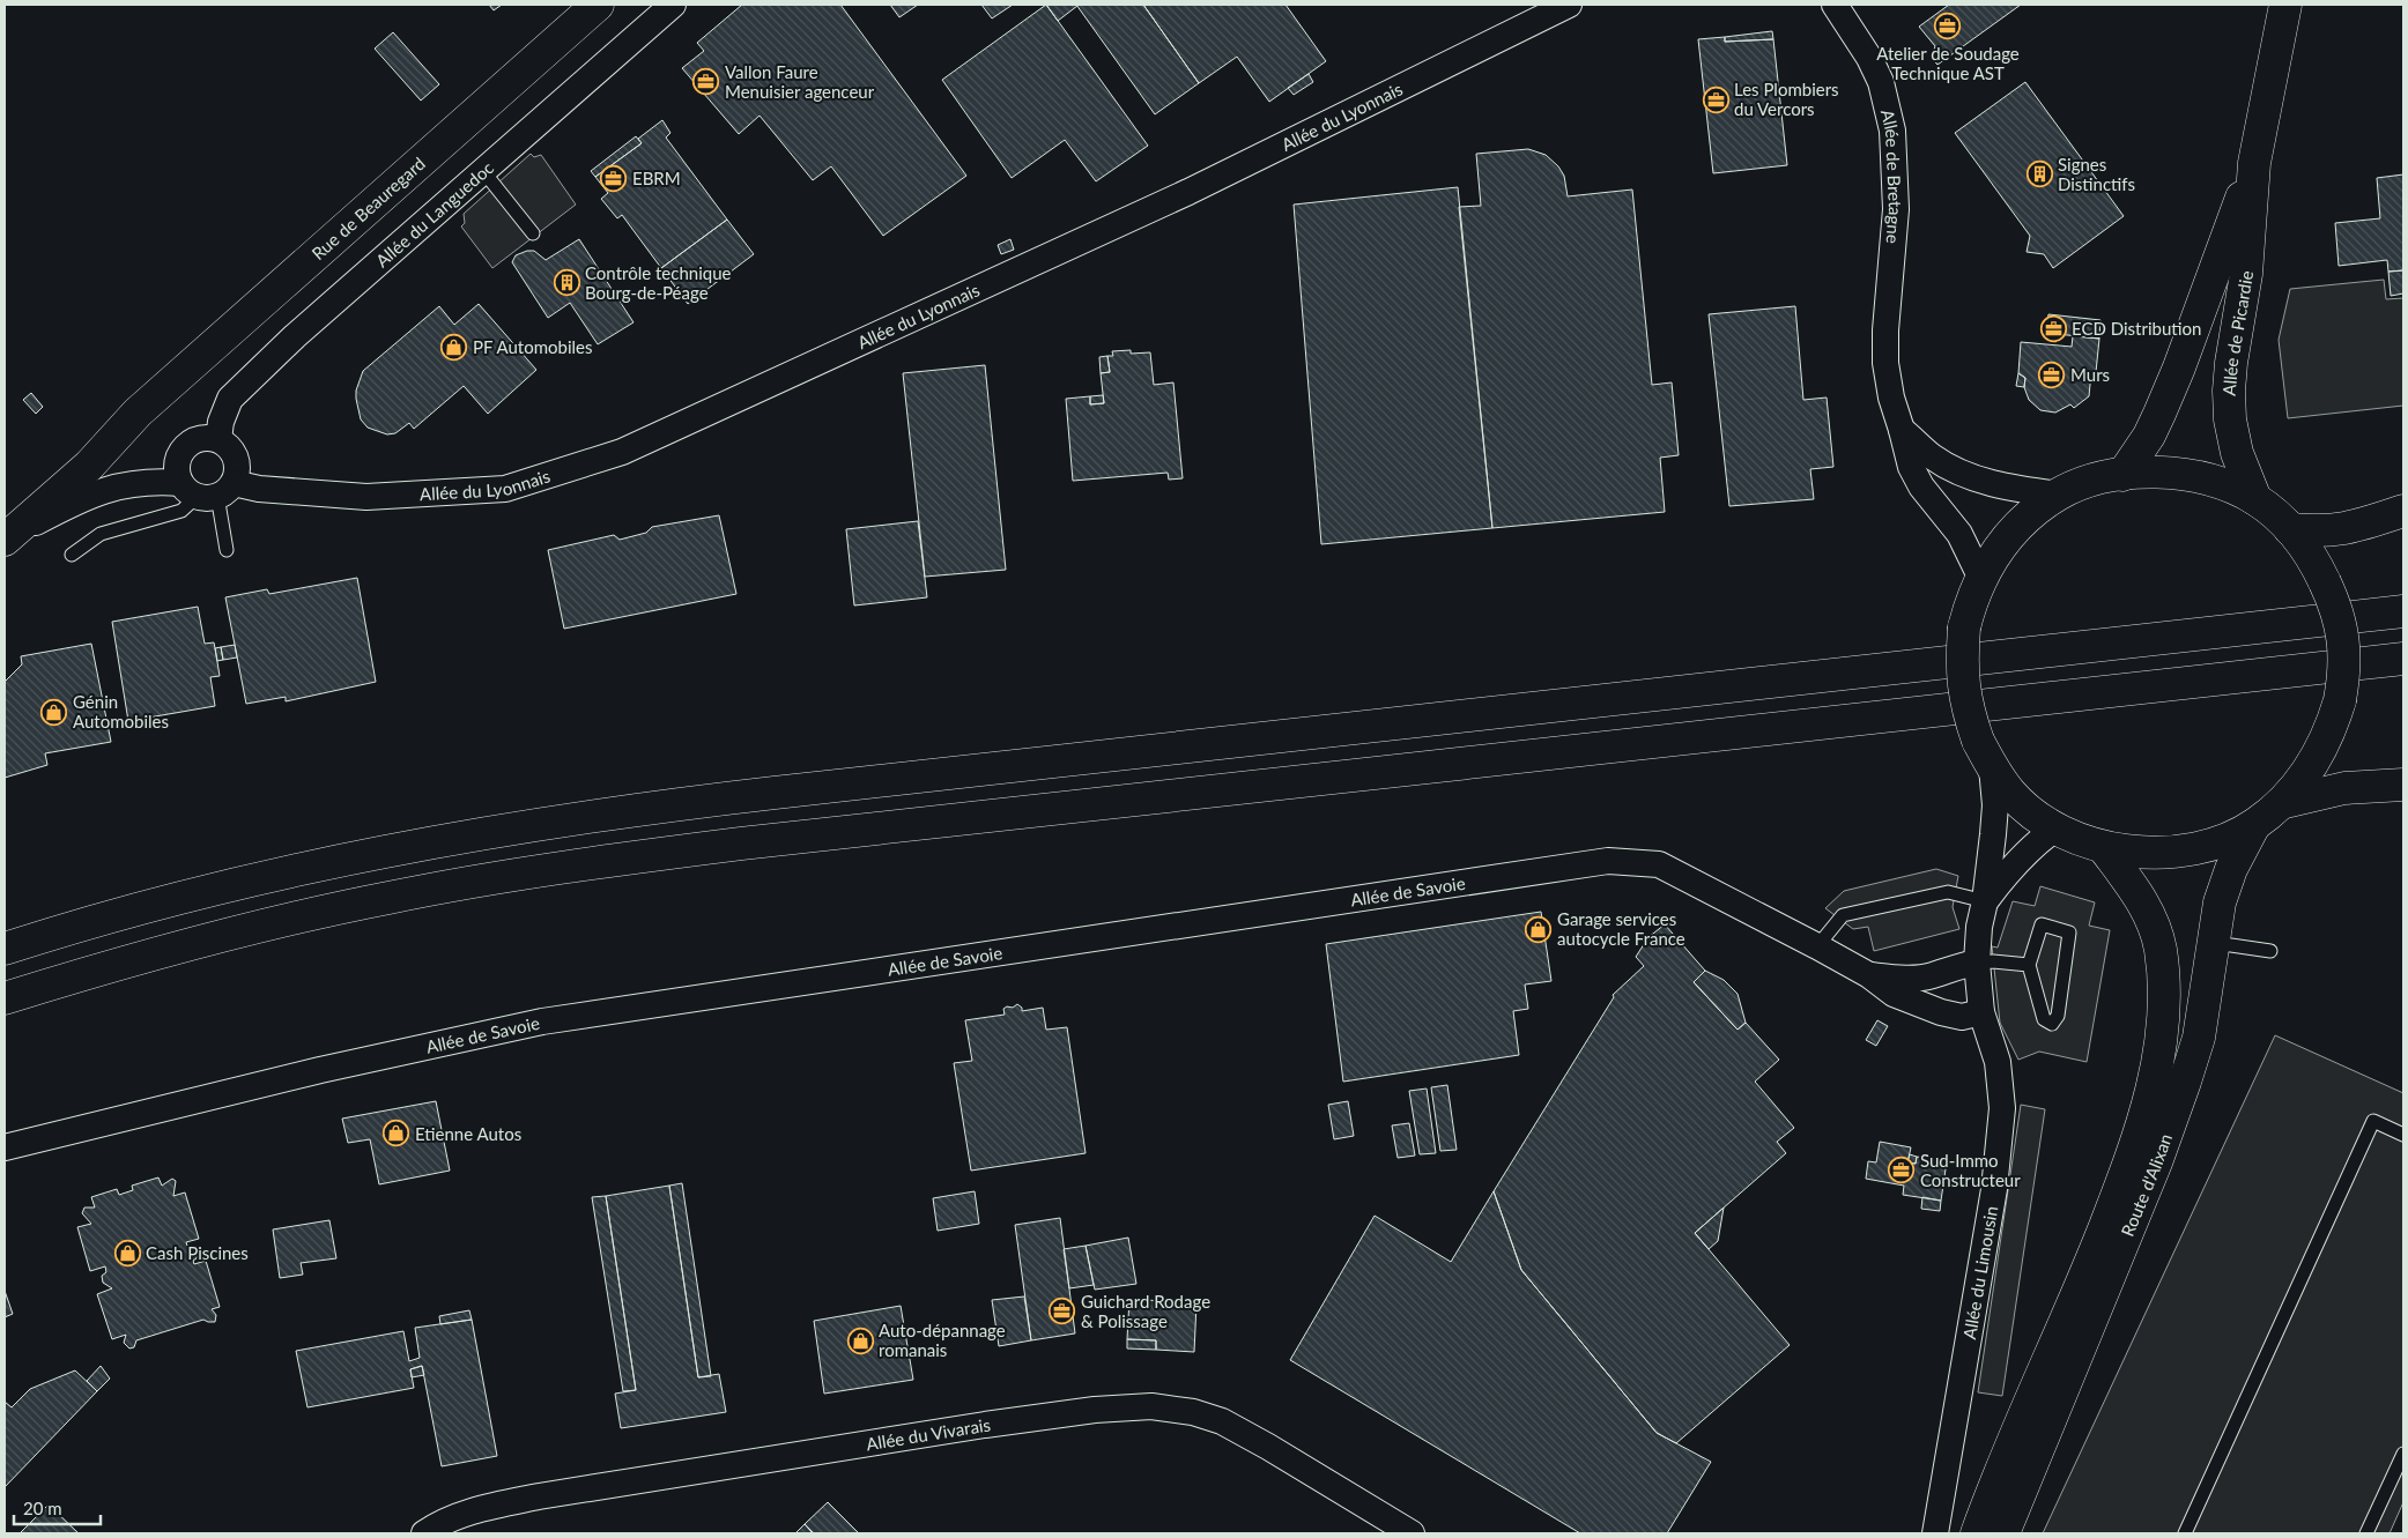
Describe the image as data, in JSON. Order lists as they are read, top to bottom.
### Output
{
  "streets": {
    "main road": ["Rue de Beauregard", "Allée de Picardie", "Route d'Alixan"],
    "street": [
      "Allée du Lyonnais",
      "Allée de Bretagne",
      "Allée du Languedoc",
      "Allée de Savoie",
      "Allée du Limousin",
      "Allée du Vivarais"
    ]
  },
  "crossings": [
    ["Allée du Lyonnais", "Rue de Beauregard"],
    ["Allée du Lyonnais", "Allée du Languedoc"],
    ["Allée de Savoie", "Allée du Limousin"]
  ],
  "places": {
    "office": [
      "Atelier de Soudage Technique AST",
      "Vallon Faure Menuisier agenceur",
      "Les Plombiers du Vercors",
      "EBRM",
      "ECD Distribution",
      "Murs",
      "Sud-Immo Constructeur",
      "Guichard Rodage & Polissage"
    ],
    "building": ["Signes Distinctifs", "Contrôle technique Bourg-de-Péage"],
    "shop": [
      "PF Automobiles",
      "Génin Automobiles",
      "Garage services autocycle France",
      "Etienne Autos",
      "Cash Piscines",
      "Auto-dépannage romanais"
    ]
  },
  "scale_bar": "20 m"
}
